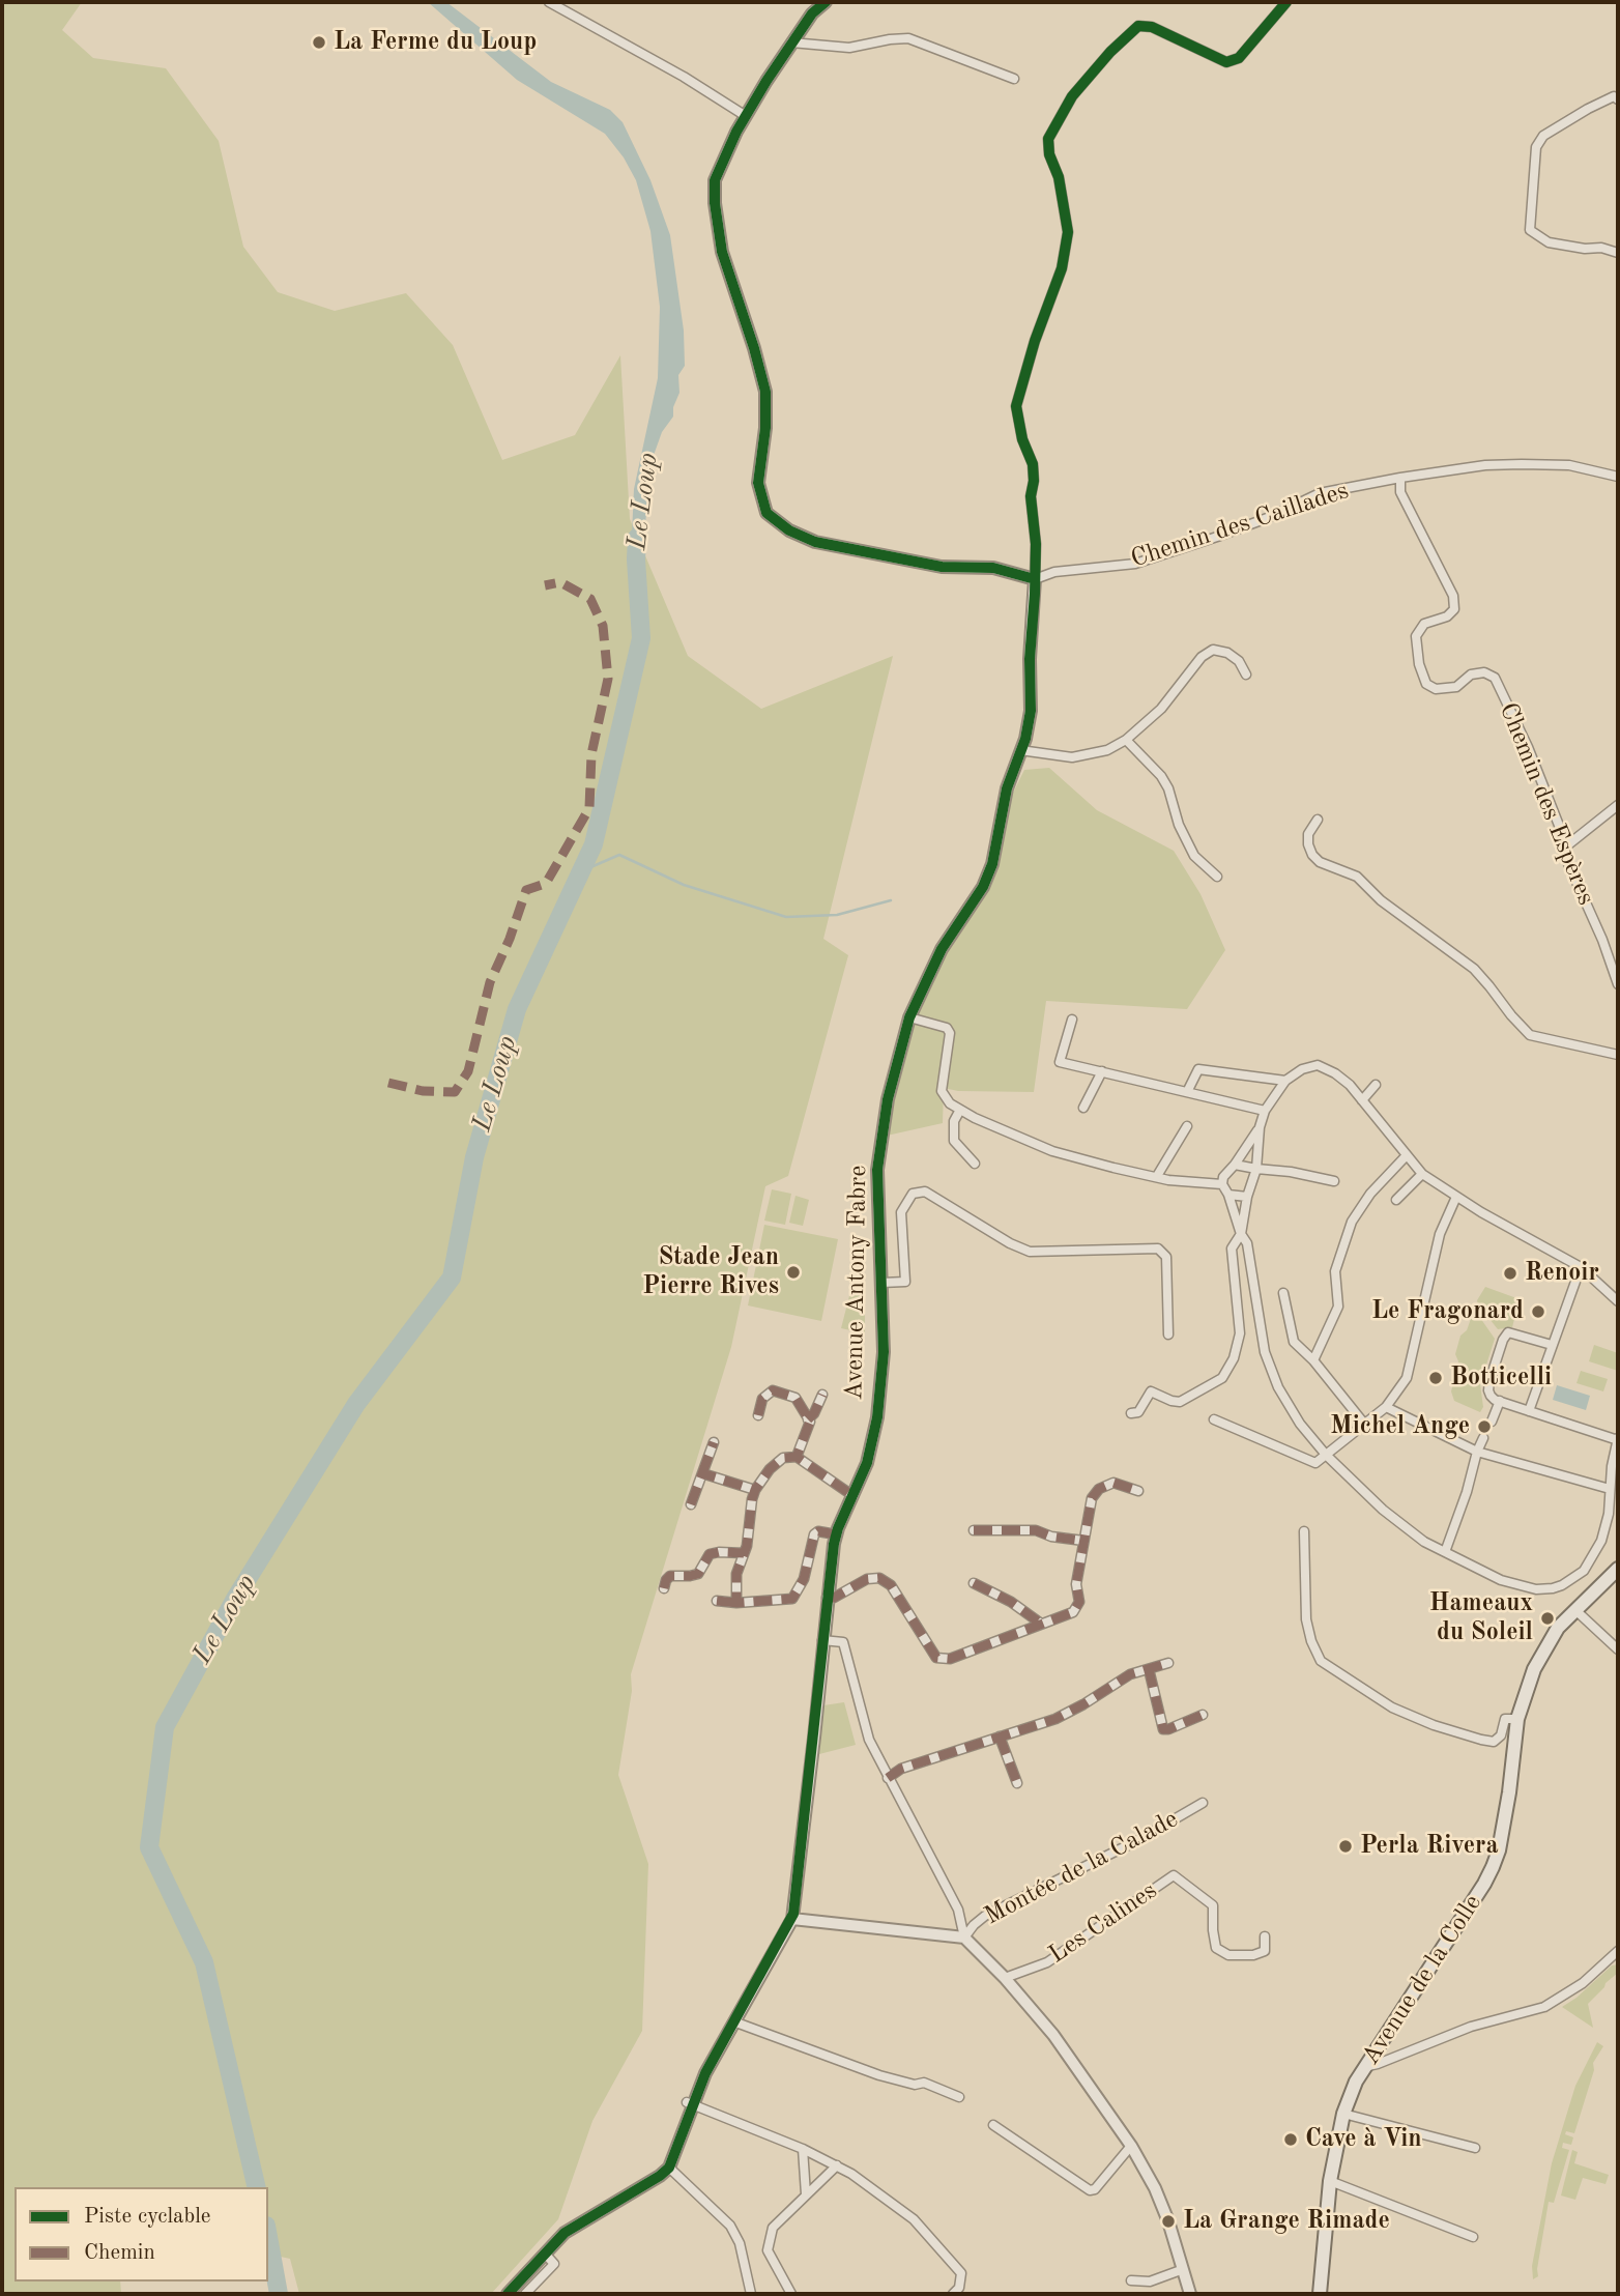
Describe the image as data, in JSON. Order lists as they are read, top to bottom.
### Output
{
  "streets": {
    "main road": ["Avenue de la Colle"],
    "street": [
      "Chemin des Caillades",
      "Chemin des Espères",
      "Avenue Antony Fabre",
      "Montée de la Calade",
      "Les Calines"
    ]
  },
  "crossings": [
    ["Chemin des Caillades", "Chemin des Espères"],
    ["Chemin des Caillades", "Avenue Antony Fabre"]
  ],
  "water": ["Le Loup"],
  "places": [
    "La Ferme du Loup",
    "Stade Jean Pierre Rives",
    "Renoir",
    "Le Fragonard",
    "Botticelli",
    "Michel Ange",
    "Hameaux du Soleil",
    "Perla Rivera",
    "Cave à Vin",
    "La Grange Rimade"
  ],
  "legend": ["Piste cyclable", "Chemin"]
}
